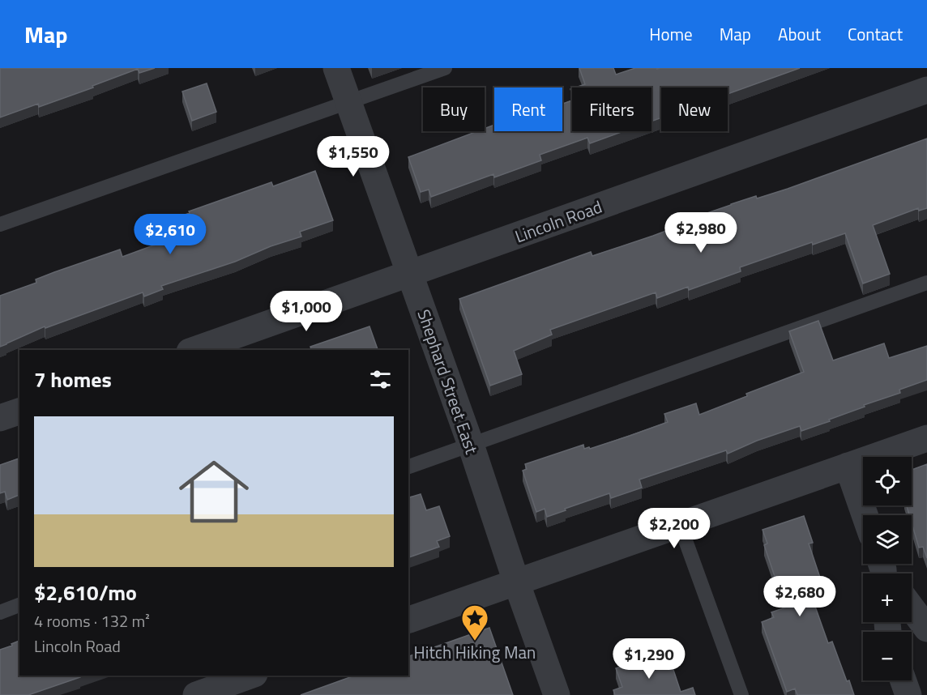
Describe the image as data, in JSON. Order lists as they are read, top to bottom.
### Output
{
  "streets": {
    "street": ["Lincoln Road", "Shephard Street East"]
  },
  "crossings": [
    ["Lincoln Road", "Shephard Street East"]
  ],
  "places": {
    "place": ["Hitch Hiking Man"]
  },
  "page": {
    "header": "Map",
    "nav": [
      "Home",
      "Map",
      "About",
      "Contact"
    ],
    "chip": [
      "Buy",
      "Rent",
      "Filters",
      "New"
    ],
    "price": [
      "$1,550",
      "$2,980",
      "$2,610",
      "$1,000",
      "$2,200",
      "$2,680",
      "$1,290"
    ],
    "heading": "7 homes",
    "list": [
      {
        "name": "$2,610/mo",
        "note": "4 rooms · 132 m² · Lincoln Road"
      }
    ],
    "map_buttons": ["+", "−"]
  }
}
